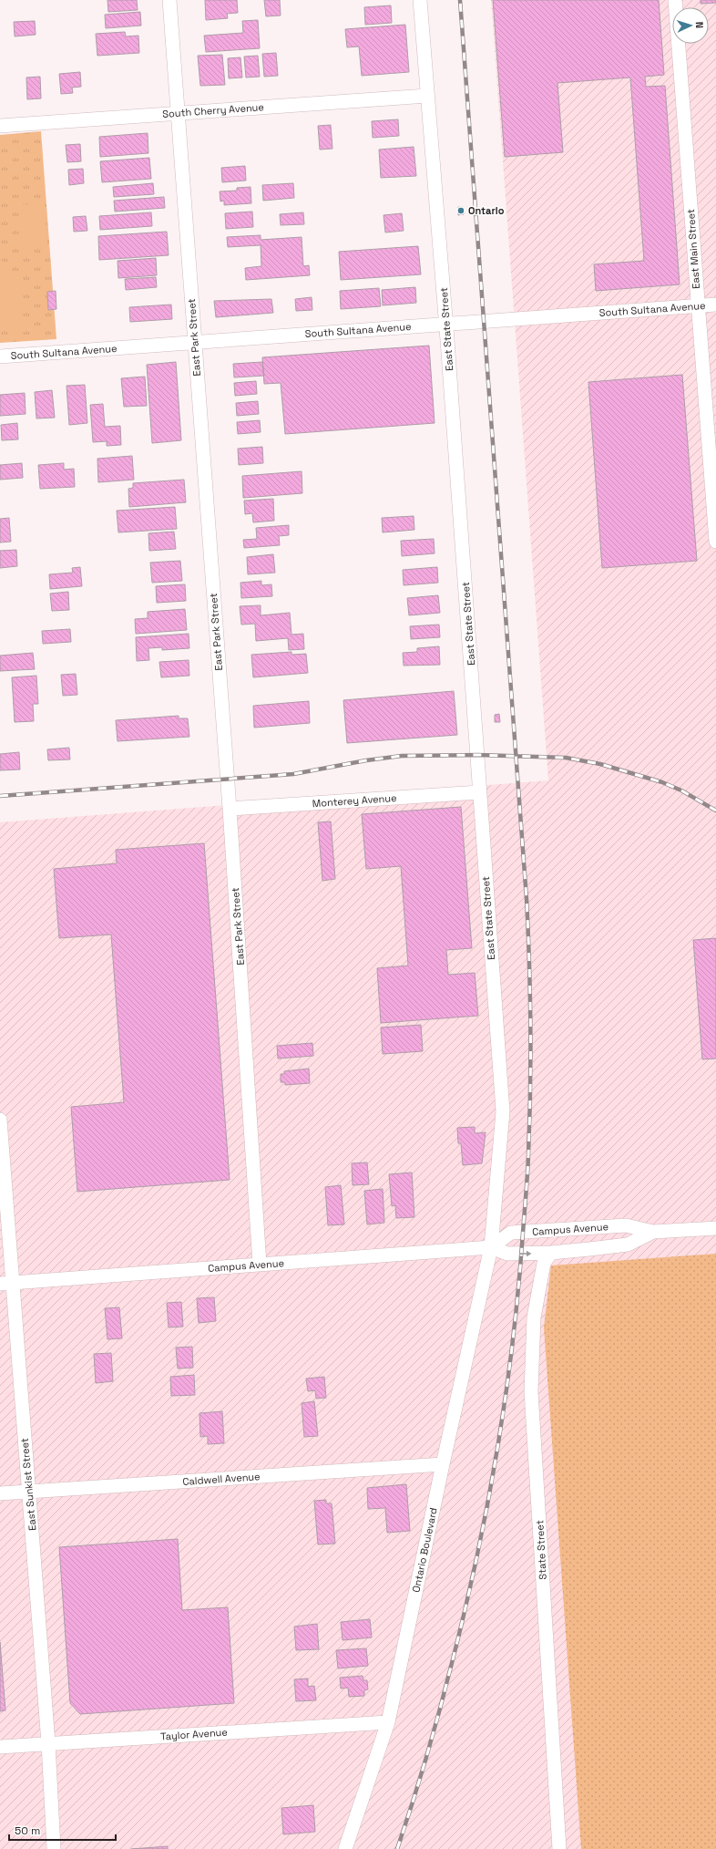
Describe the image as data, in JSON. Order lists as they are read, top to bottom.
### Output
{
  "streets": {
    "street": [
      "South Cherry Avenue",
      "East Main Street",
      "South Sultana Avenue",
      "East State Street",
      "East Park Street",
      "Monterey Avenue",
      "Campus Avenue",
      "Caldwell Avenue",
      "East Sunkist Street",
      "Ontario Boulevard",
      "State Street",
      "Taylor Avenue"
    ]
  },
  "crossings": [
    ["South Cherry Avenue", "East State Street"],
    ["South Cherry Avenue", "East Park Street"],
    ["East Main Street", "South Sultana Avenue"],
    ["South Sultana Avenue", "East State Street"],
    ["South Sultana Avenue", "East Park Street"],
    ["East State Street", "Monterey Avenue"],
    ["East State Street", "Campus Avenue"],
    ["East State Street", "Ontario Boulevard"],
    ["East Park Street", "Monterey Avenue"],
    ["East Park Street", "Campus Avenue"],
    ["Campus Avenue", "East Sunkist Street"],
    ["Campus Avenue", "Ontario Boulevard"],
    ["Campus Avenue", "State Street"],
    ["Caldwell Avenue", "East Sunkist Street"],
    ["Caldwell Avenue", "Ontario Boulevard"],
    ["East Sunkist Street", "Taylor Avenue"],
    ["Ontario Boulevard", "Taylor Avenue"]
  ],
  "places": ["Ontario"],
  "scale_bar": "50 m",
  "north": "right"
}
